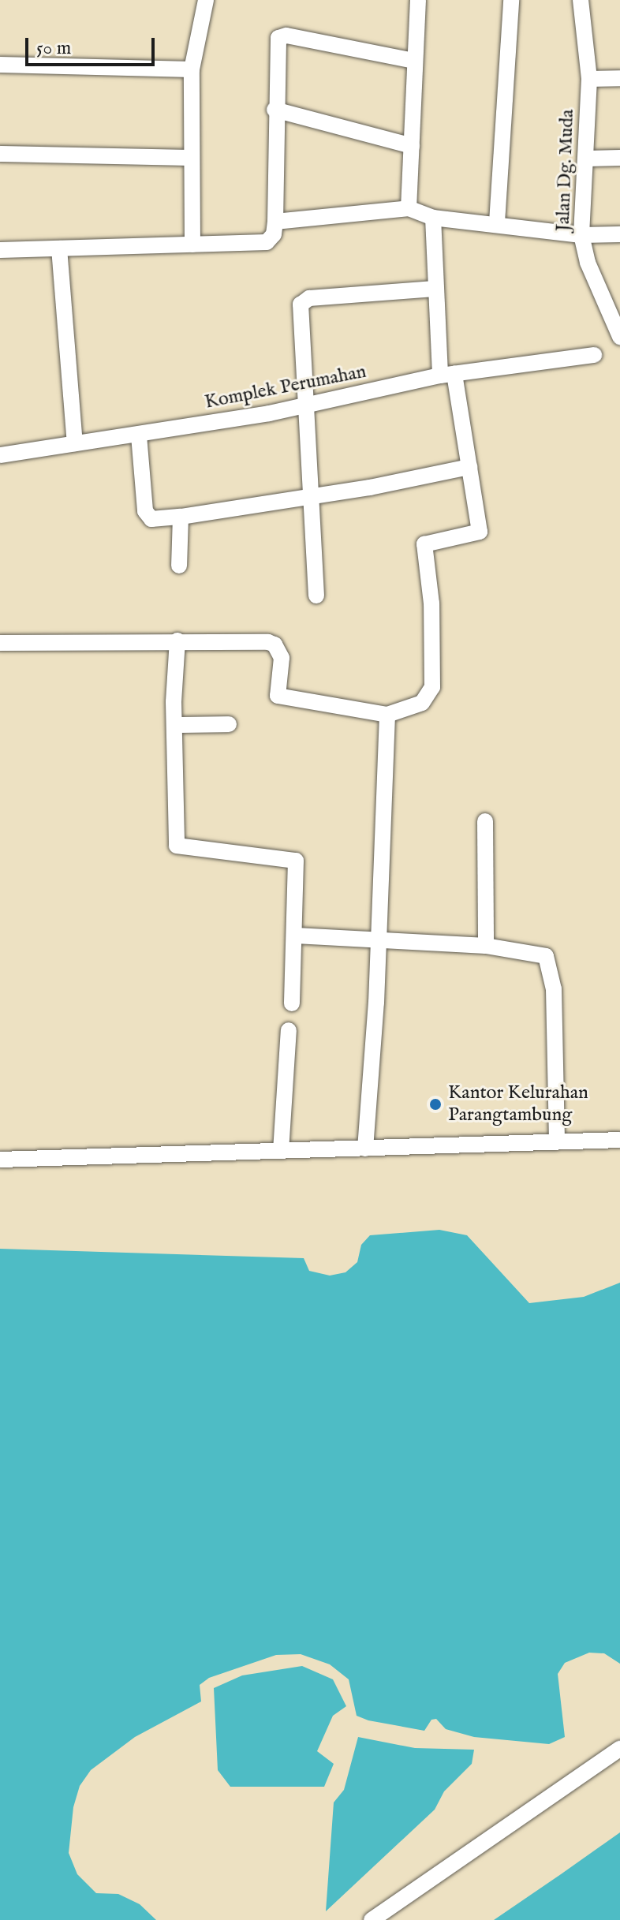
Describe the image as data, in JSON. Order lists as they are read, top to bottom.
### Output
{
  "streets": {
    "street": ["Jalan Dg. Muda", "Komplek Perumahan"]
  },
  "places": ["Kantor Kelurahan Parangtambung"],
  "scale_bar": "50 m"
}
